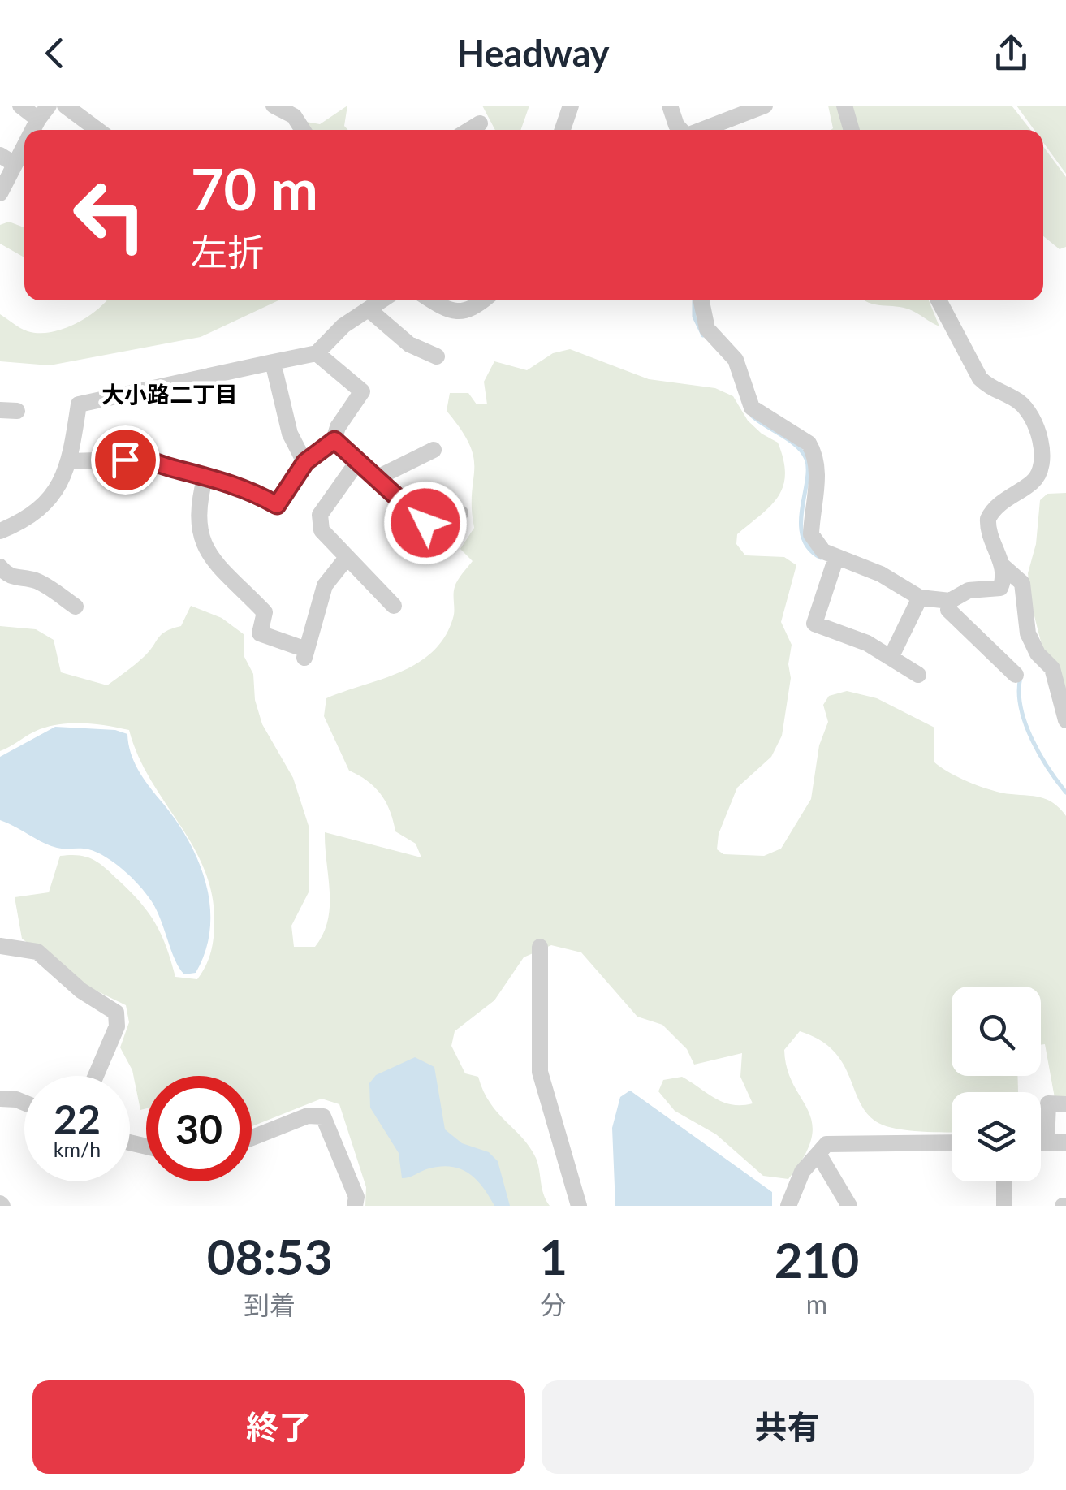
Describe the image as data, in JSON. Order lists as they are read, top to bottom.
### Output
{
  "districts": ["大小路二丁目"],
  "page": {
    "header": "Headway",
    "turn": ["70 m", "左折"],
    "speed": "22 km/h",
    "limit": "30",
    "eta": [
      "08:53",
      "到着",
      "1",
      "分",
      "210",
      "m"
    ],
    "buttons": ["終了", "共有"]
  }
}
